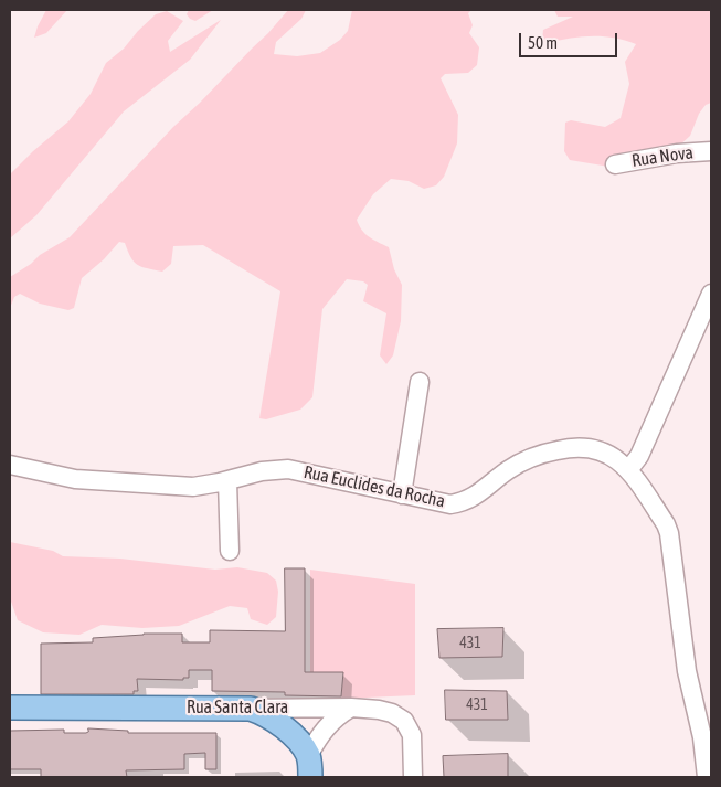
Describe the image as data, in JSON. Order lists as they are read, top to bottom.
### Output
{
  "streets": {
    "main road": ["Rua Santa Clara"],
    "street": ["Rua Nova", "Rua Euclides da Rocha"]
  },
  "house_numbers": ["431", "431"],
  "scale_bar": "50 m"
}
